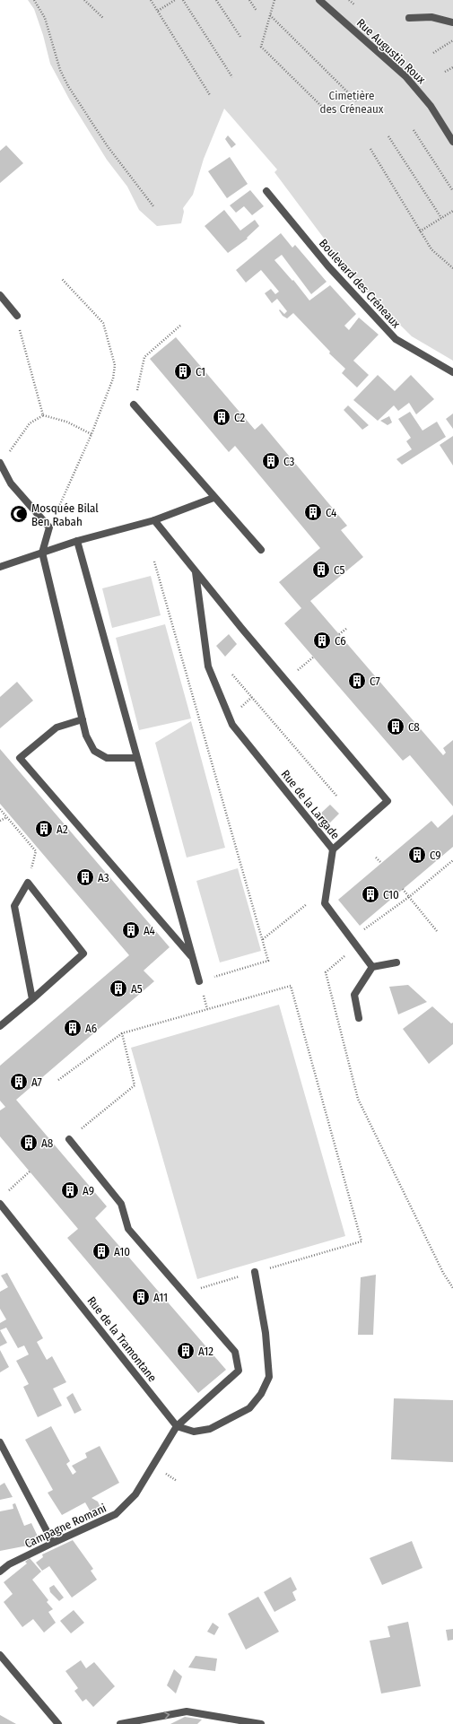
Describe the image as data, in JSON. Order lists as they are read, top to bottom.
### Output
{
  "streets": {
    "street": [
      "Rue Augustin Roux",
      "Boulevard des Créneaux",
      "Rue de la Largade",
      "Rue de la Tramontane",
      "Campagne Romani"
    ]
  },
  "crossings": [
    ["Rue de la Tramontane", "Campagne Romani"]
  ],
  "parks": ["Cimetière des Créneaux"],
  "places": {
    "building": [
      "C1",
      "C2",
      "C3",
      "C4",
      "C5",
      "C6",
      "C7",
      "C8",
      "A2",
      "C9",
      "A3",
      "C10",
      "A4",
      "A5",
      "A6",
      "A7",
      "A8",
      "A9",
      "A10",
      "A11",
      "A12"
    ],
    "mosque": ["Mosquée Bilal Ben Rabah"]
  }
}
